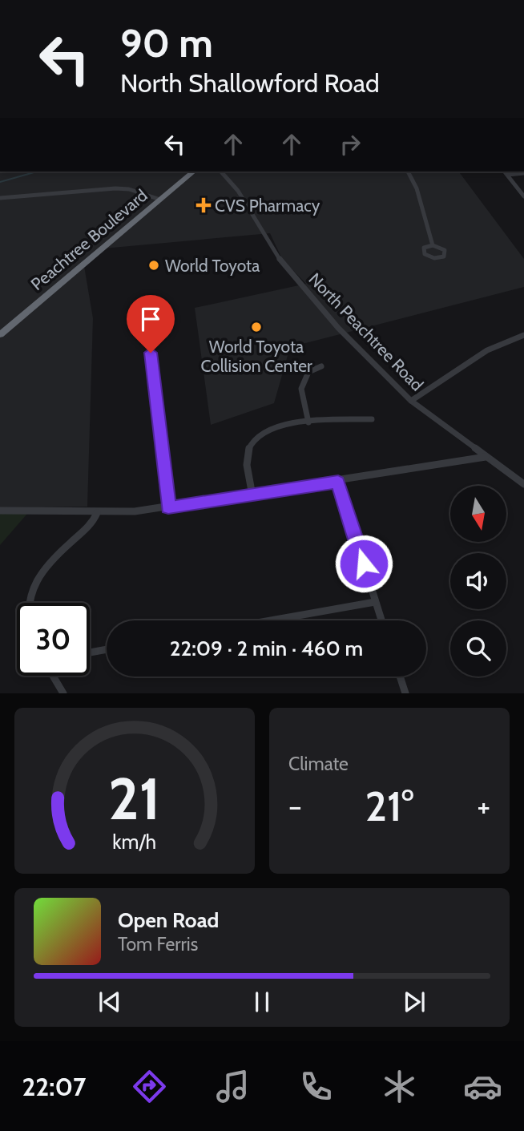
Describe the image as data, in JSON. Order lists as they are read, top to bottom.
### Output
{
  "streets": {
    "highway": ["Peachtree Boulevard"],
    "street": ["North Peachtree Road"]
  },
  "places": {
    "health": ["CVS Pharmacy"],
    "other": ["World Toyota", "World Toyota Collision Center"]
  },
  "north": "bottom",
  "page": {
    "turn": ["90 m", "North Shallowford Road"],
    "limit": "30",
    "trip": "22:09 · 2 min · 460 m",
    "tile": "Climate",
    "heat": ["−", "21°", "+"],
    "song": ["Open Road", "Tom Ferris"],
    "tabs": "22:07",
    "gauge": ["21", "km/h"]
  }
}
